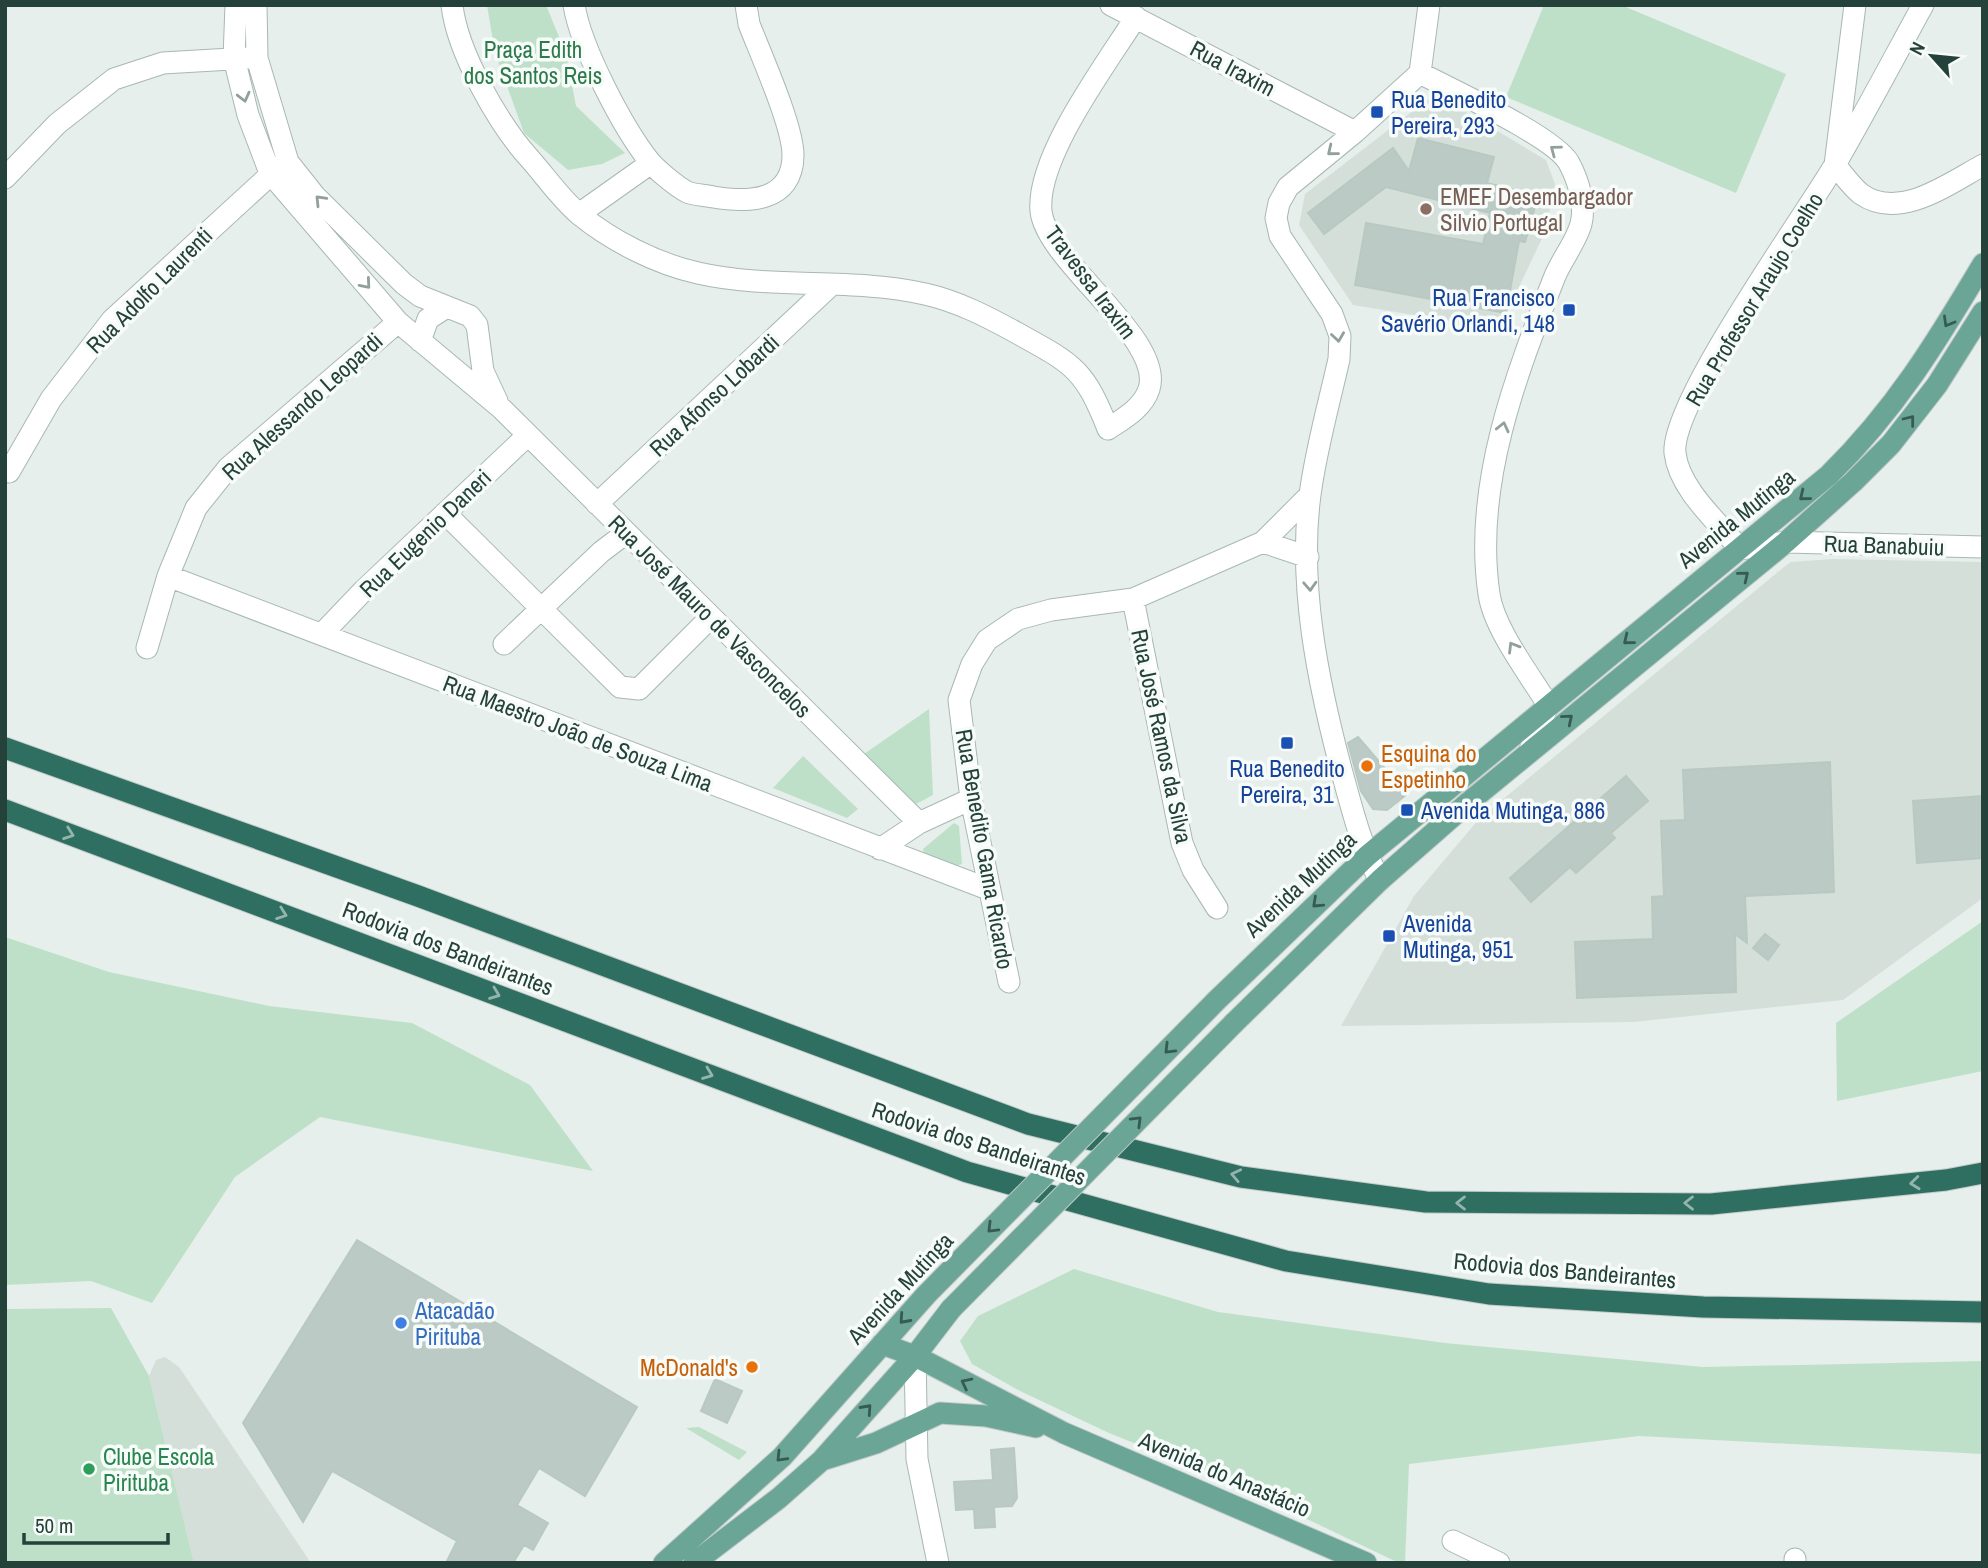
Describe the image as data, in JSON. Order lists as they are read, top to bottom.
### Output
{
  "streets": {
    "highway": ["Rodovia dos Bandeirantes"],
    "main road": ["Avenida Mutinga", "Avenida do Anastácio"],
    "street": [
      "Rua Iraxim",
      "Travessa Iraxim",
      "Rua Adolfo Laurenti",
      "Rua Professor Araujo Coelho",
      "Rua Afonso Lobardi",
      "Rua Alessando Leopardi",
      "Rua Eugenio Daneri",
      "Rua Banabuiu",
      "Rua José Mauro de Vasconcelos",
      "Rua Maestro João de Souza Lima",
      "Rua José Ramos da Silva",
      "Rua Benedito Gama Ricardo"
    ]
  },
  "crossings": [
    ["Rua Iraxim", "Travessa Iraxim"],
    ["Travessa Iraxim", "Rua Afonso Lobardi"],
    ["Rua Adolfo Laurenti", "Rua José Mauro de Vasconcelos"],
    ["Rua Professor Araujo Coelho", "Avenida Mutinga"],
    ["Rua Afonso Lobardi", "Rua José Mauro de Vasconcelos"],
    ["Rua Alessando Leopardi", "Rua José Mauro de Vasconcelos"],
    ["Rua Alessando Leopardi", "Rua Maestro João de Souza Lima"],
    ["Avenida Mutinga", "Rua Banabuiu"],
    ["Avenida Mutinga", "Avenida do Anastácio"],
    ["Rua Eugenio Daneri", "Rua José Mauro de Vasconcelos"],
    ["Rua Eugenio Daneri", "Rua Maestro João de Souza Lima"],
    ["Rua Maestro João de Souza Lima", "Rua Benedito Gama Ricardo"],
    ["Rua José Ramos da Silva", "Rua Benedito Gama Ricardo"]
  ],
  "parks": ["Praça Edith dos Santos Reis"],
  "places": {
    "transit": [
      "Rua Benedito Pereira, 293",
      "Rua Francisco Savério Orlandi, 148",
      "Rua Benedito Pereira, 31",
      "Avenida Mutinga, 886",
      "Avenida Mutinga, 951"
    ],
    "other": [
      "EMEF Desembargador Silvio Portugal",
      "Esquina do Espetinho",
      "Atacadão Pirituba",
      "McDonald's",
      "Clube Escola Pirituba"
    ]
  },
  "scale_bar": "50 m",
  "north": "top left"
}
